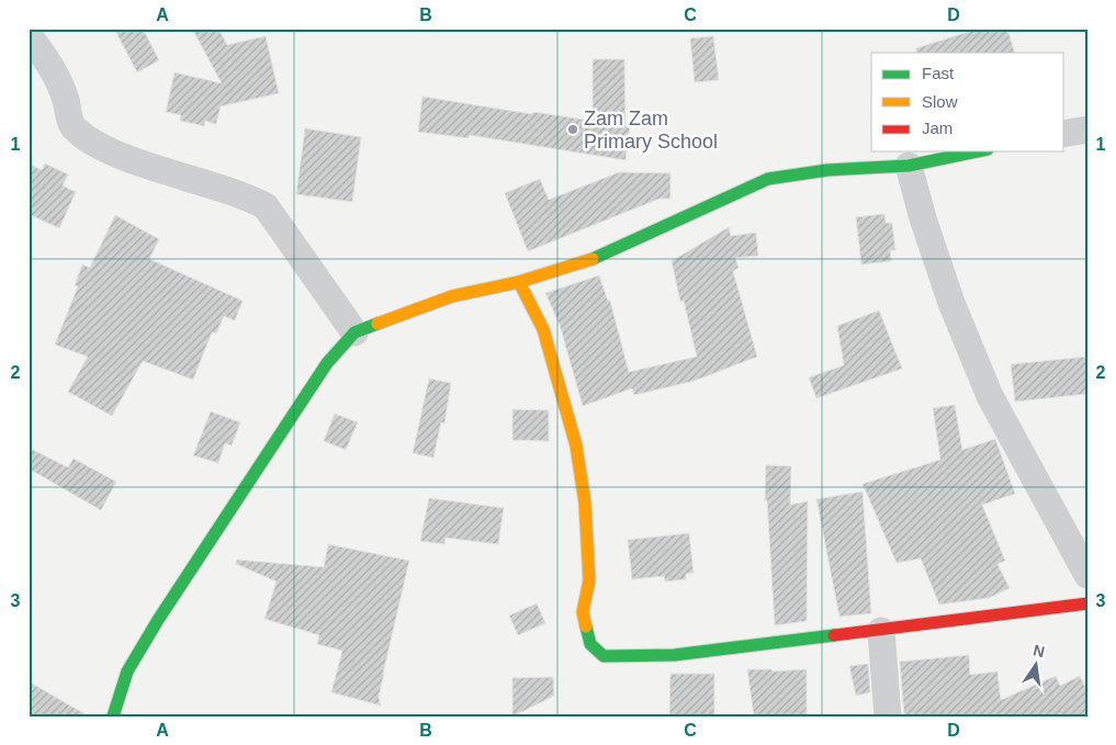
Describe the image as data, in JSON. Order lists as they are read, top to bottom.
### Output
{
  "places": ["Zam Zam Primary School"],
  "legend": ["Fast", "Slow", "Jam"],
  "north": "top",
  "grid": {
    "columns": [
      "A",
      "B",
      "C",
      "D"
    ],
    "rows": ["1", "2", "3"]
  }
}
